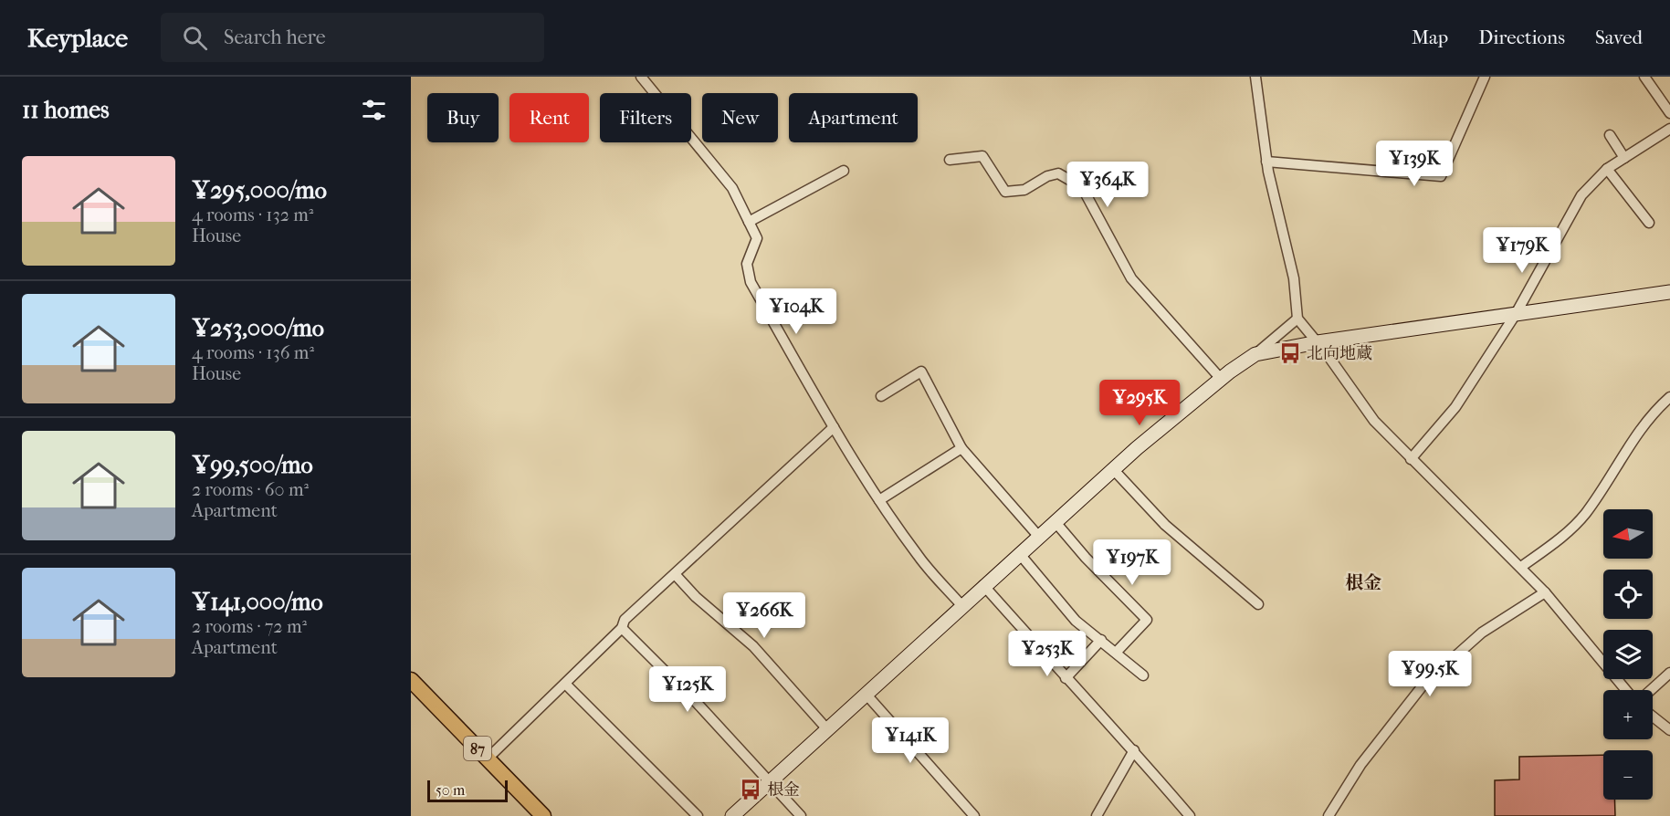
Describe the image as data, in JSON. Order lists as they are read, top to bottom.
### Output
{
  "streets": {
    "main road": ["87"]
  },
  "districts": ["根金"],
  "places": {
    "bus stop": ["北向地蔵", "根金"]
  },
  "scale_bar": "50 m",
  "north": "left",
  "page": {
    "header": "Keyplace",
    "search": "Search here",
    "nav": ["Map", "Directions", "Saved"],
    "heading": "11 homes",
    "chip": [
      "Buy",
      "Rent",
      "Filters",
      "New",
      "Apartment"
    ],
    "price": [
      "¥139K",
      "¥364K",
      "¥179K",
      "¥104K",
      "¥295K",
      "¥197K",
      "¥266K",
      "¥253K",
      "¥99.5K",
      "¥125K",
      "¥141K"
    ],
    "list": [
      {
        "name": "¥295,000/mo",
        "note": "4 rooms · 132 m² · House"
      },
      {
        "name": "¥253,000/mo",
        "note": "4 rooms · 136 m² · House"
      },
      {
        "name": "¥99,500/mo",
        "note": "2 rooms · 60 m² · Apartment"
      },
      {
        "name": "¥141,000/mo",
        "note": "2 rooms · 72 m² · Apartment"
      }
    ],
    "map_buttons": ["+", "−"],
    "scale": "50 m"
  }
}
